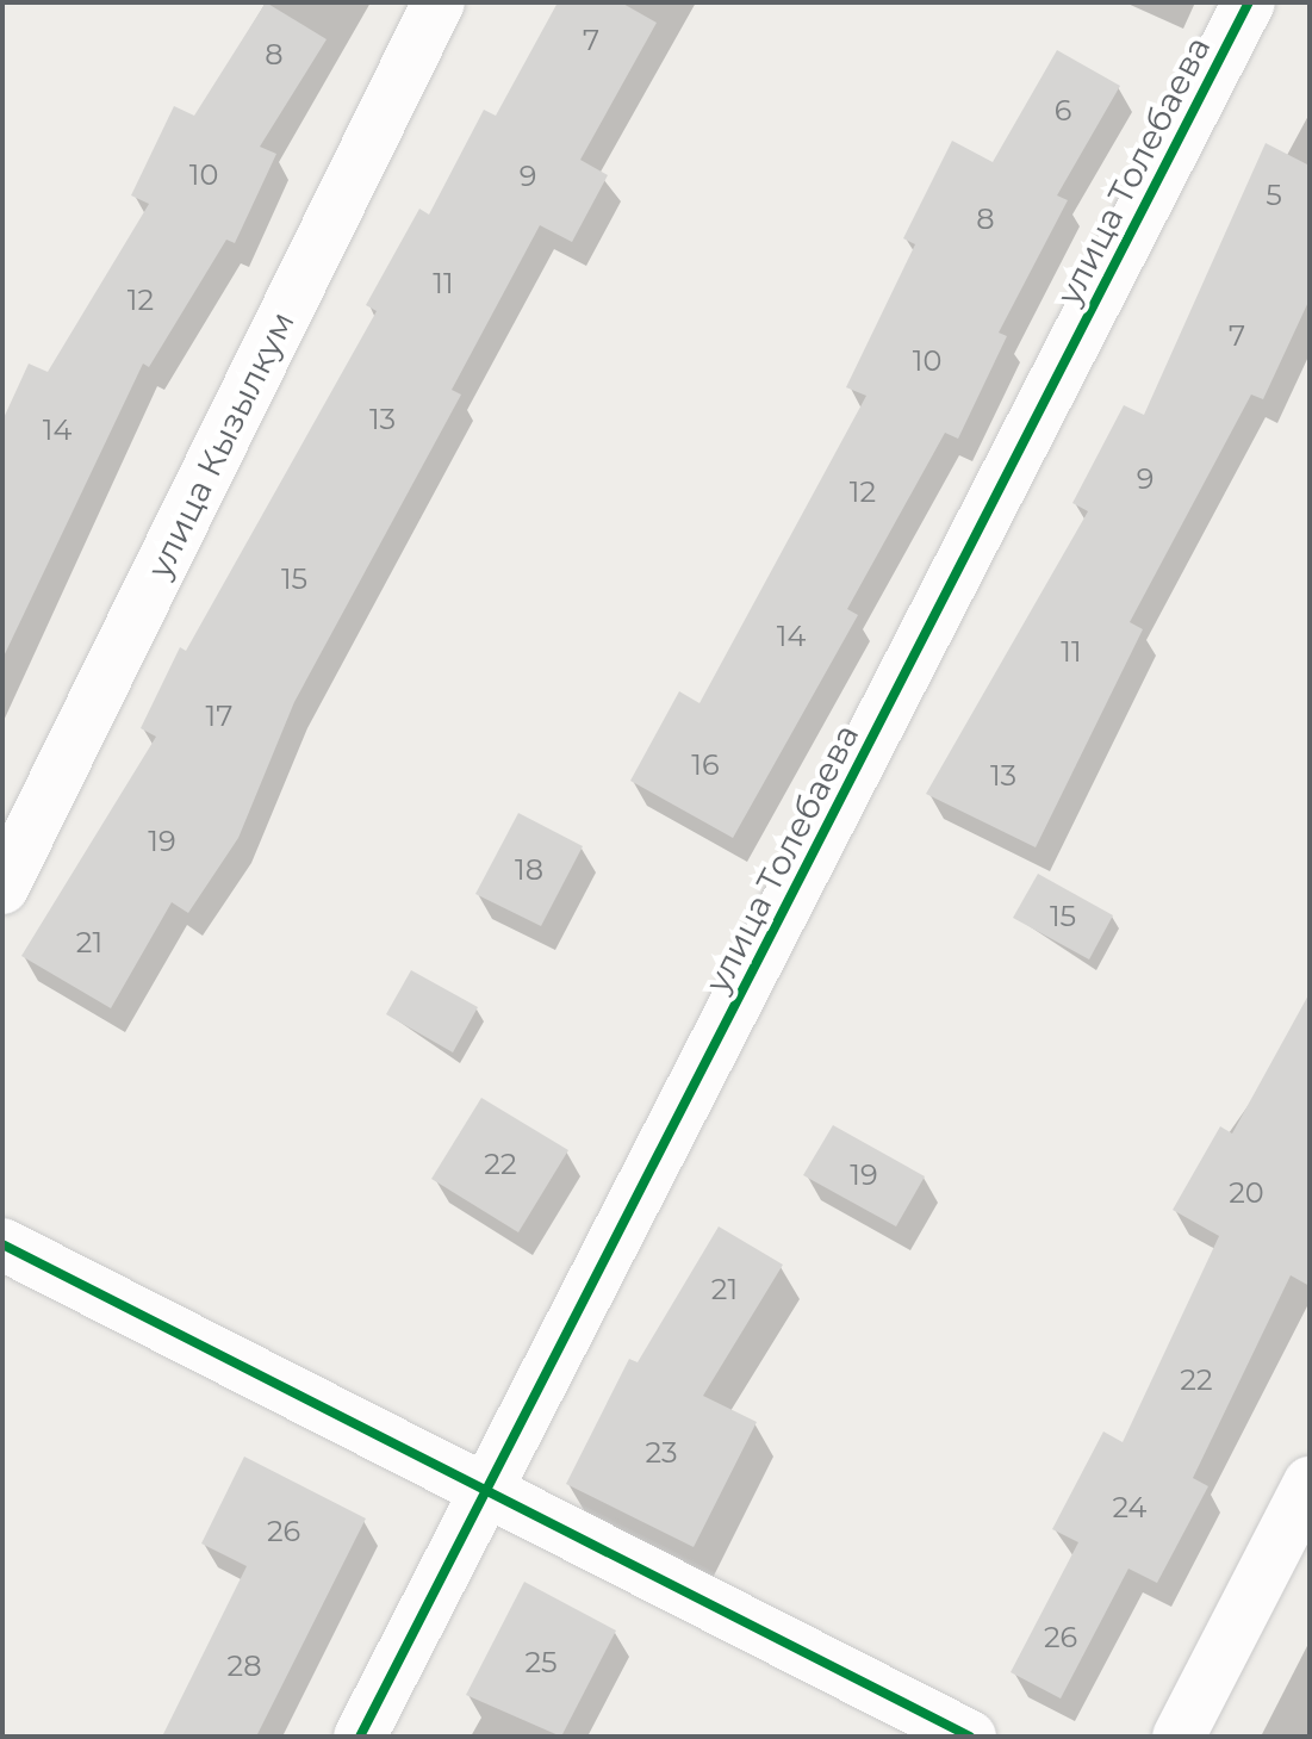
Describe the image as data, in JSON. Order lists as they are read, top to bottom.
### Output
{
  "streets": {
    "street": ["улица Толебаева", "улица Кызылкум"]
  },
  "house_numbers": [
    "7",
    "8",
    "6",
    "10",
    "9",
    "5",
    "8",
    "11",
    "12",
    "7",
    "10",
    "13",
    "14",
    "9",
    "12",
    "15",
    "14",
    "11",
    "17",
    "16",
    "13",
    "19",
    "18",
    "15",
    "21",
    "22",
    "19",
    "20",
    "21",
    "22",
    "23",
    "24",
    "26",
    "26",
    "25",
    "28"
  ]
}
